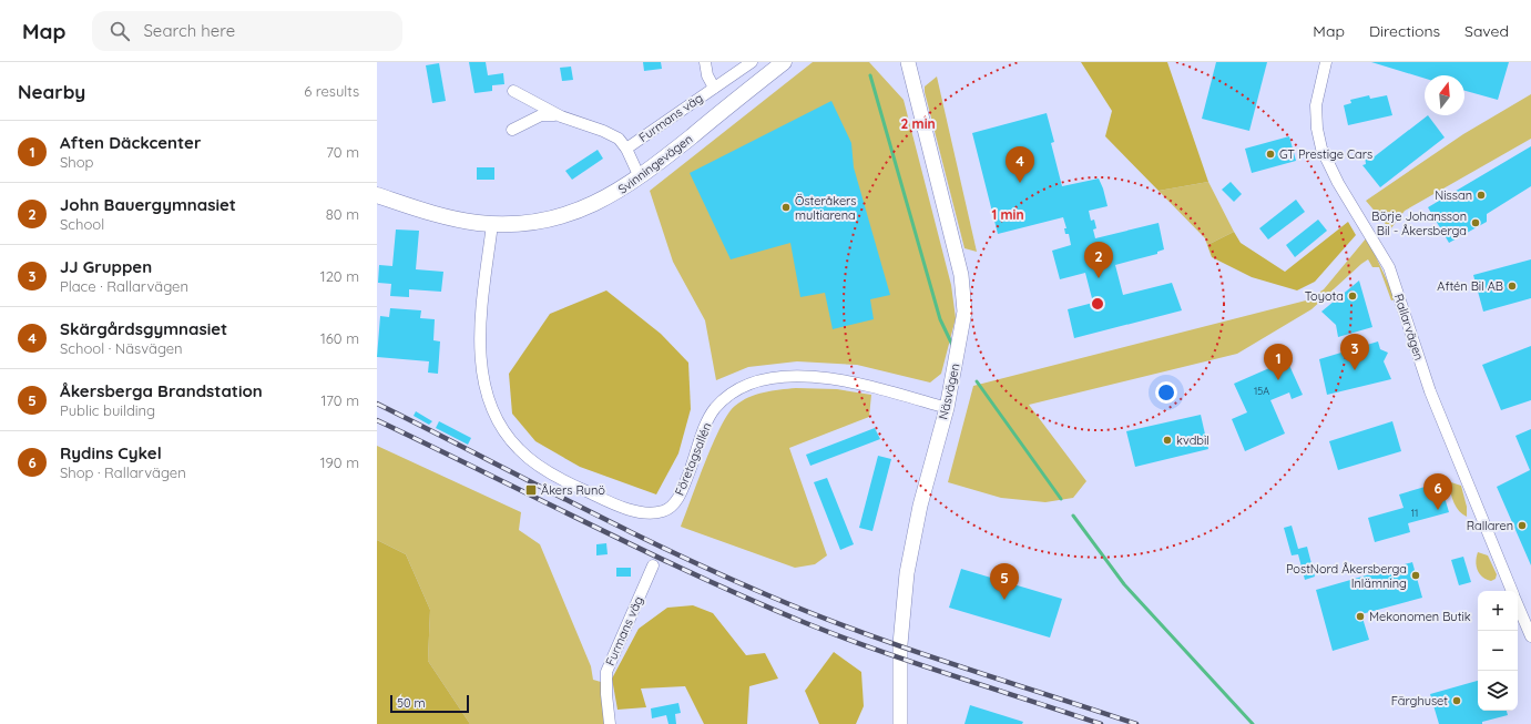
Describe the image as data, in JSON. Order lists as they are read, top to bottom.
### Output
{
  "streets": {
    "main road": ["Svinningevägen"],
    "street": [
      "Furmans väg",
      "Rallarvägen",
      "Näsvägen",
      "Företagsallén"
    ]
  },
  "crossings": [
    ["Furmans väg", "Svinningevägen"],
    ["Svinningevägen", "Företagsallén"],
    ["Näsvägen", "Företagsallén"]
  ],
  "places": {
    "other": [
      "GT Prestige Cars",
      "Nissan",
      "Österåkers multiarena",
      "Börje Johansson Bil - Åkersberga",
      "Aftén Bil AB",
      "Toyota",
      "kvdbil",
      "Rallaren",
      "PostNord Åkersberga Inlämning",
      "Mekonomen Butik",
      "Färghuset"
    ],
    "transit": ["Åkers Runö"]
  },
  "house_numbers": ["15A", "11"],
  "scale_bar": "50 m",
  "north": "top",
  "page": {
    "header": "Map",
    "search": "Search here",
    "nav": ["Map", "Directions", "Saved"],
    "heading": ["Nearby", "6 results"],
    "list": [
      {
        "mark": "1",
        "name": "Aften Däckcenter",
        "note": "Shop",
        "value": "70 m"
      },
      {
        "mark": "2",
        "name": "John Bauergymnasiet",
        "note": "School",
        "value": "80 m"
      },
      {
        "mark": "3",
        "name": "JJ Gruppen",
        "note": "Place · Rallarvägen",
        "value": "120 m"
      },
      {
        "mark": "4",
        "name": "Skärgårdsgymnasiet",
        "note": "School · Näsvägen",
        "value": "160 m"
      },
      {
        "mark": "5",
        "name": "Åkersberga Brandstation",
        "note": "Public building",
        "value": "170 m"
      },
      {
        "mark": "6",
        "name": "Rydins Cykel",
        "note": "Shop · Rallarvägen",
        "value": "190 m"
      }
    ],
    "pins": [
      "4",
      "2",
      "3",
      "1",
      "6",
      "5"
    ],
    "map_buttons": ["+", "−"],
    "scale": "50 m"
  },
  "rings": ["2 min", "1 min"]
}
